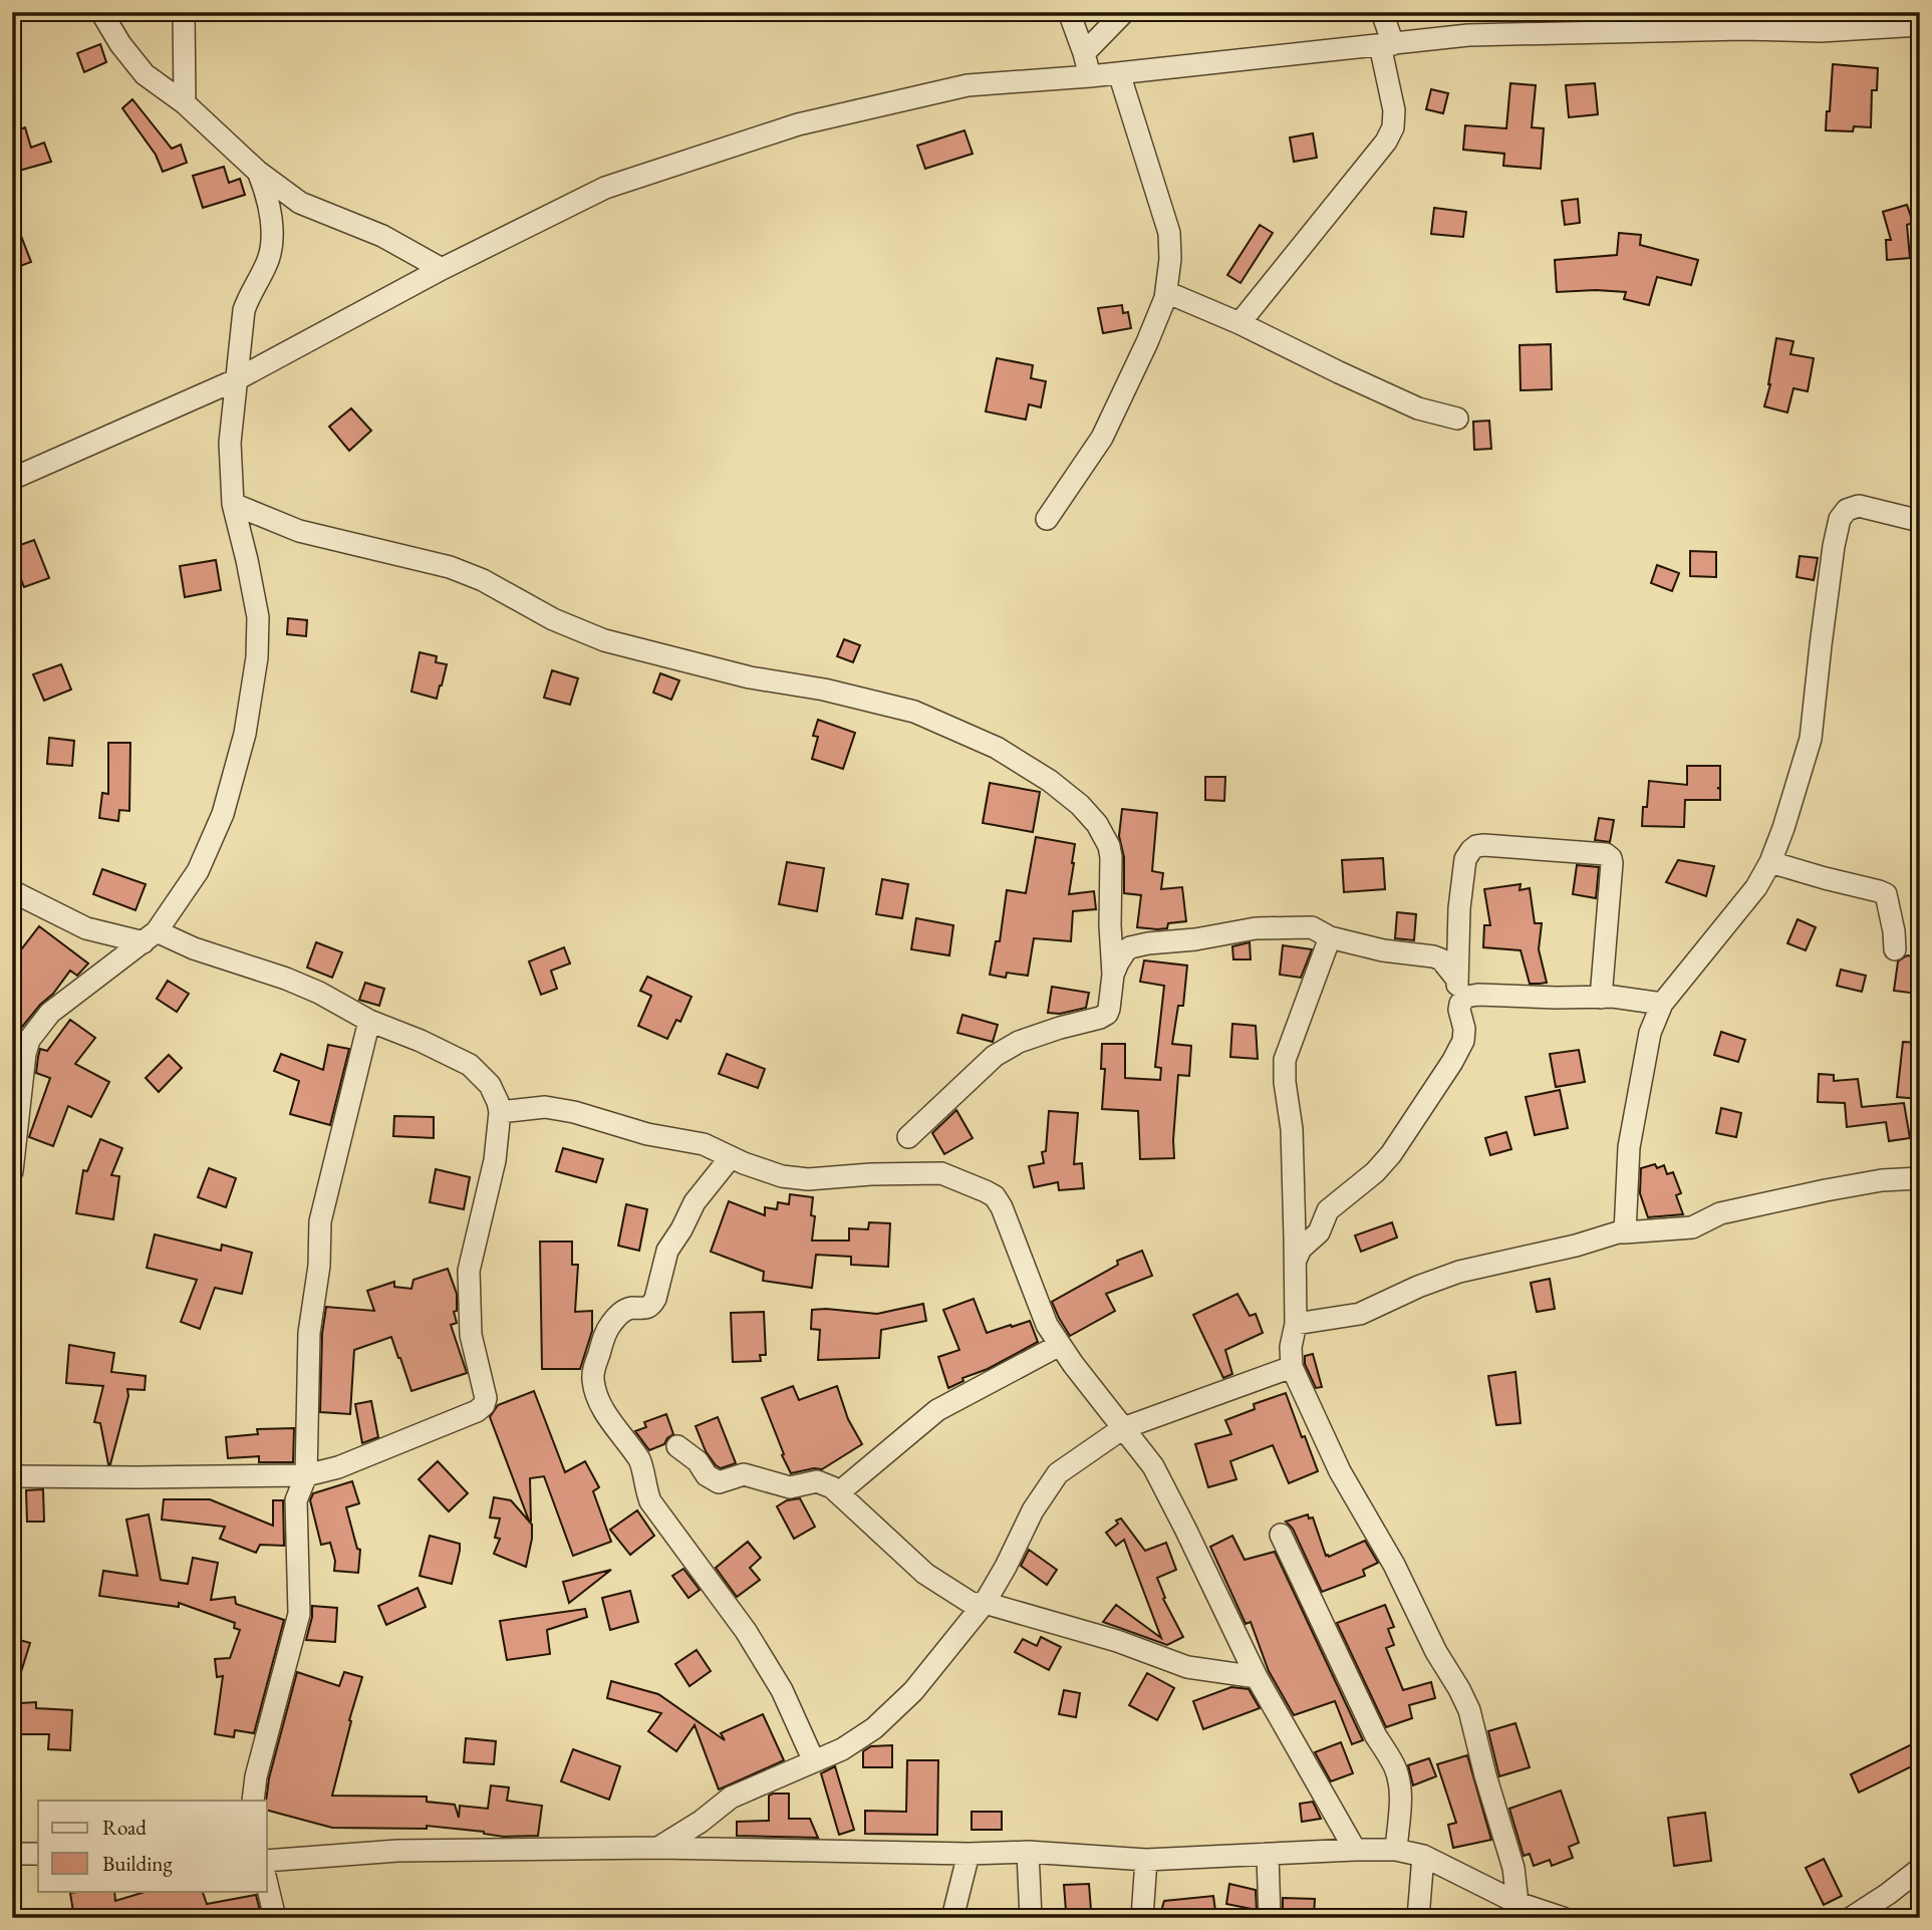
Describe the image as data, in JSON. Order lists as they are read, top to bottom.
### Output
{
  "legend": ["Road", "Building"]
}
